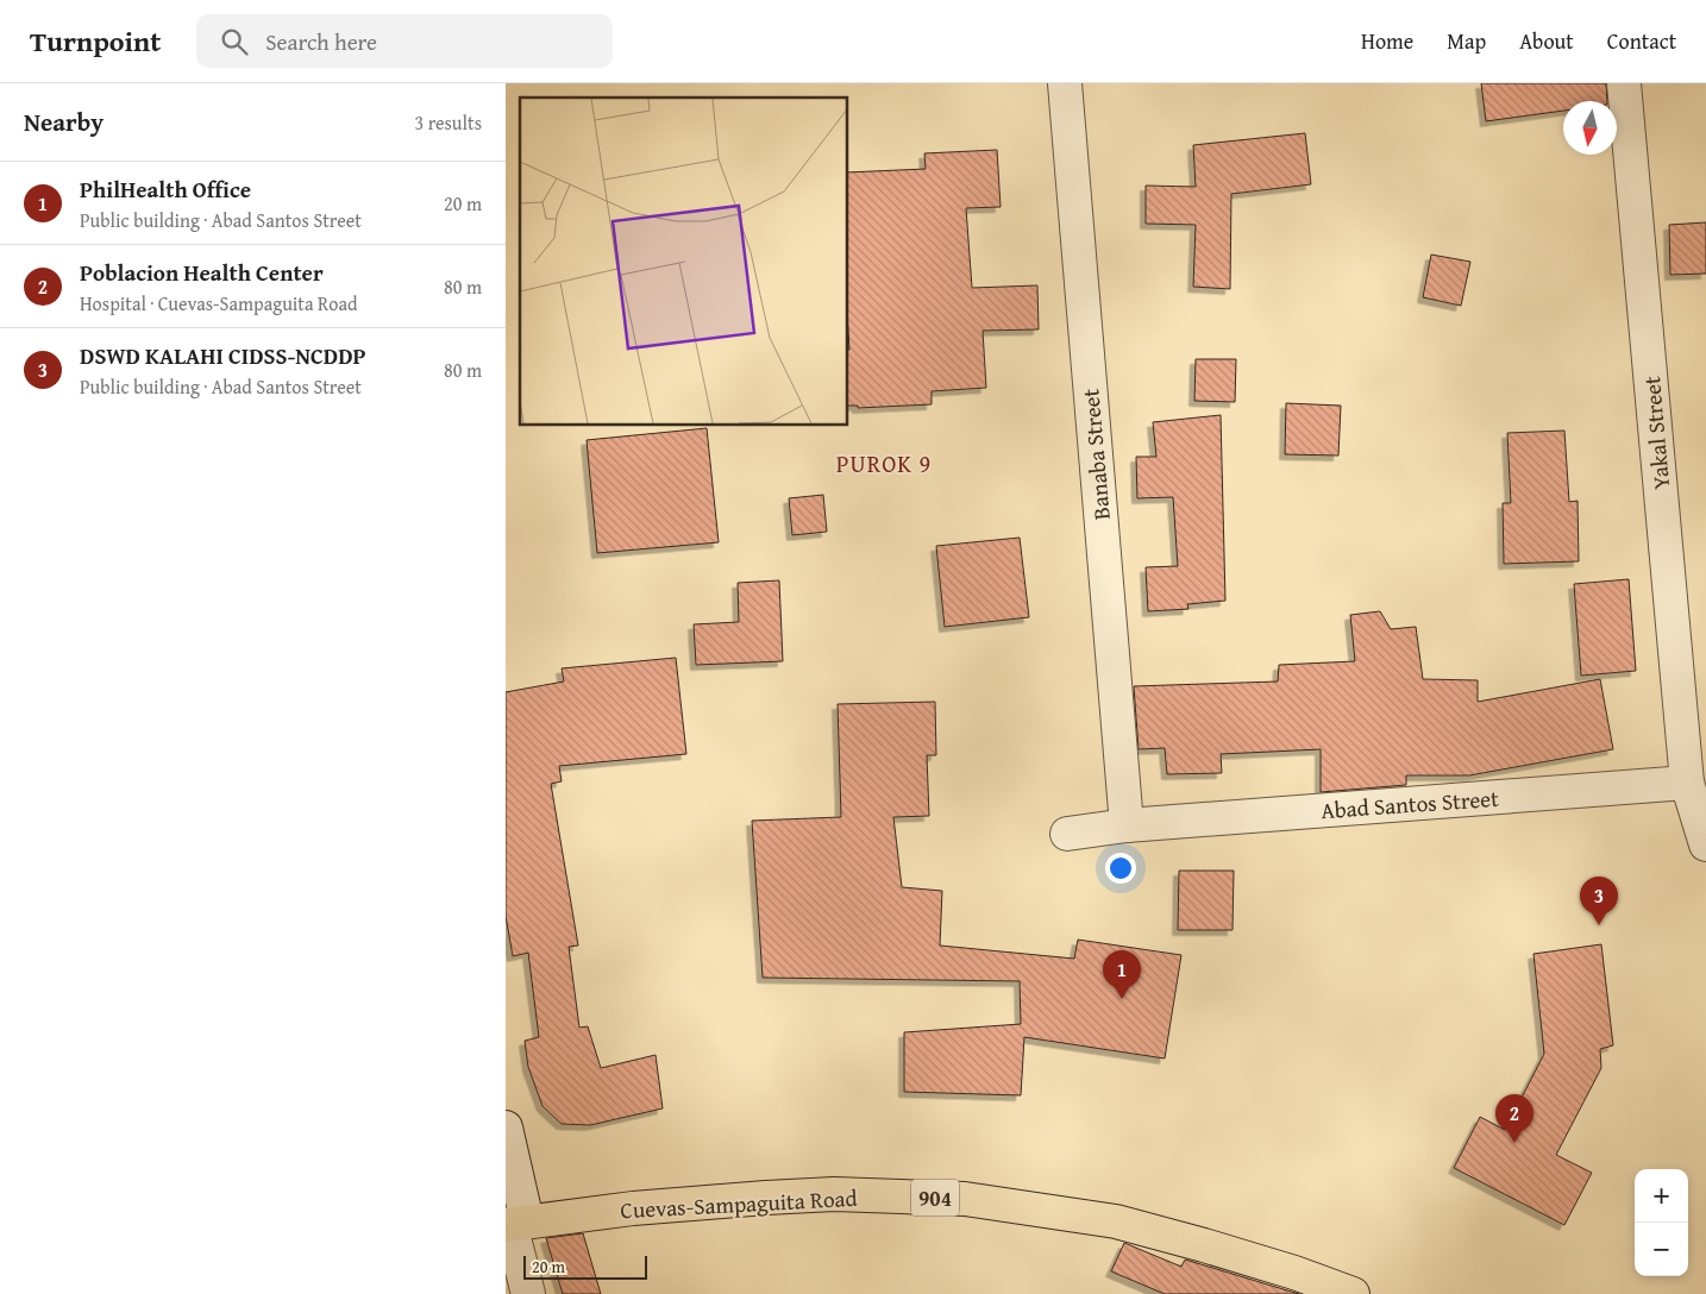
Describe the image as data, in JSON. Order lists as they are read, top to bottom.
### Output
{
  "streets": {
    "main road": ["904", "Cuevas-Sampaguita Road"],
    "street": ["Yakal Street", "Banaba Street", "Abad Santos Street"]
  },
  "crossings": [
    ["Yakal Street", "Abad Santos Street"],
    ["Banaba Street", "Abad Santos Street"]
  ],
  "districts": ["PUROK 9"],
  "scale_bar": "20 m",
  "north": "bottom",
  "page": {
    "header": "Turnpoint",
    "search": "Search here",
    "nav": [
      "Home",
      "Map",
      "About",
      "Contact"
    ],
    "heading": ["Nearby", "3 results"],
    "list": [
      {
        "mark": "1",
        "name": "PhilHealth Office",
        "note": "Public building · Abad Santos Street",
        "value": "20 m"
      },
      {
        "mark": "2",
        "name": "Poblacion Health Center",
        "note": "Hospital · Cuevas-Sampaguita Road",
        "value": "80 m"
      },
      {
        "mark": "3",
        "name": "DSWD KALAHI CIDSS-NCDDP",
        "note": "Public building · Abad Santos Street",
        "value": "80 m"
      }
    ],
    "pins": ["3", "1", "2"],
    "map_buttons": ["+", "−"],
    "scale": "20 m"
  }
}
